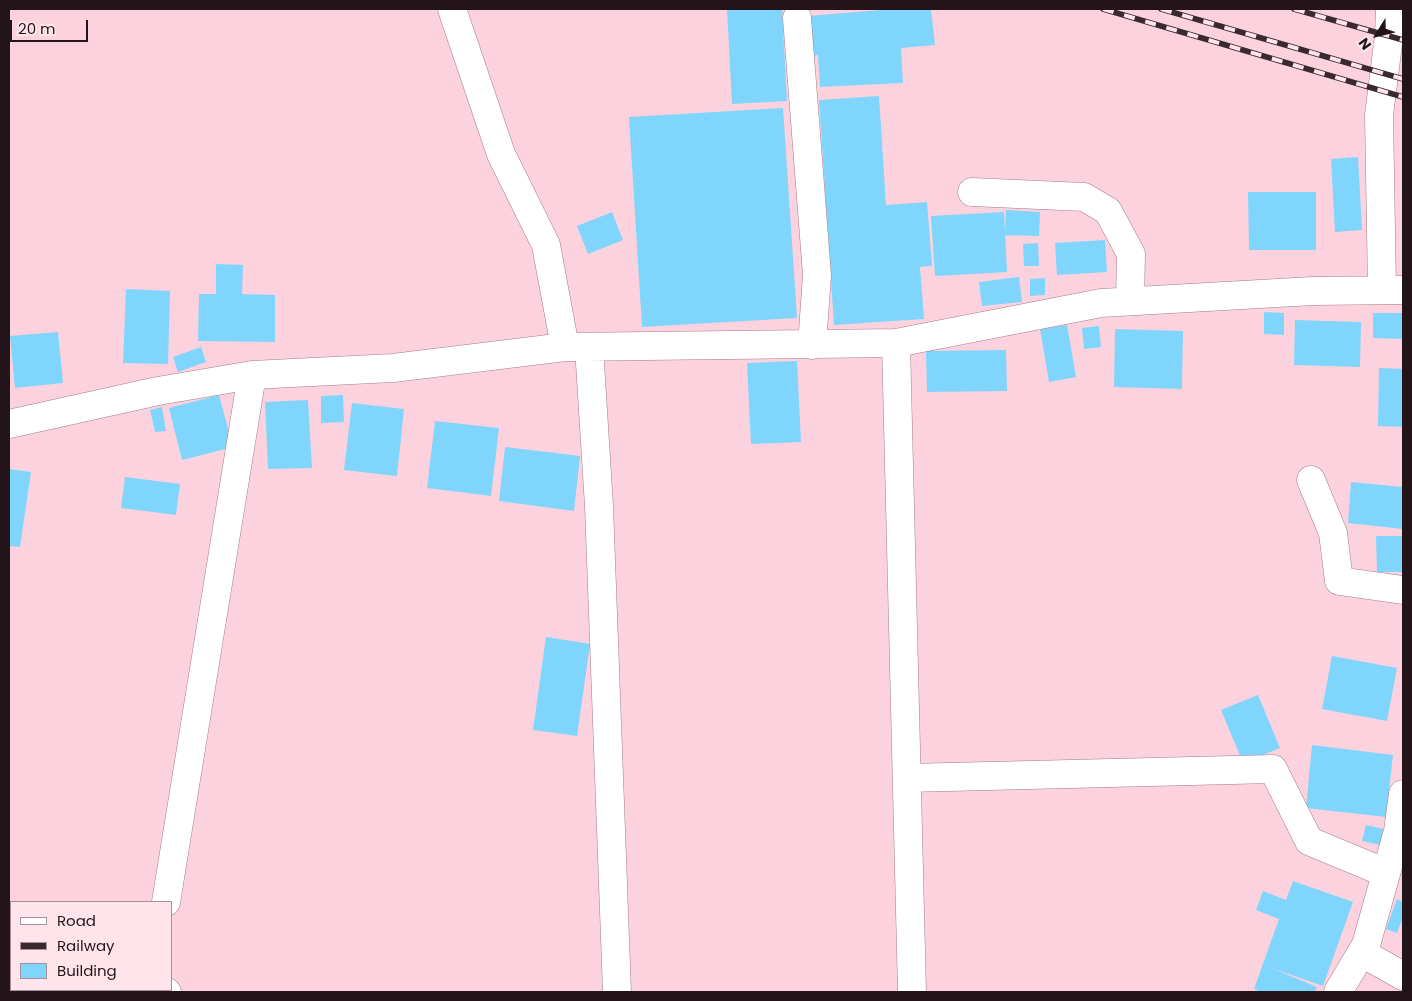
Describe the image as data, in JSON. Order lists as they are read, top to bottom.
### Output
{
  "legend": ["Road", "Railway", "Building"],
  "scale_bar": "20 m",
  "north": "bottom left"
}
